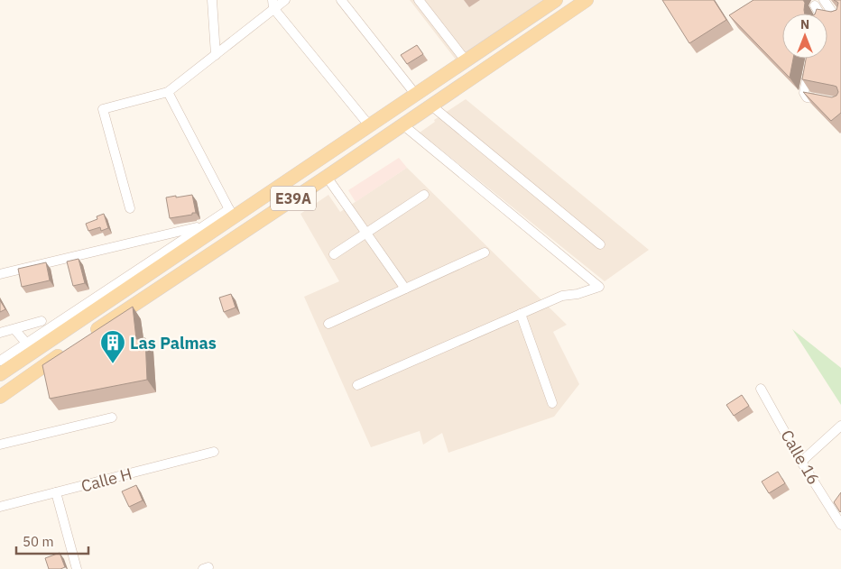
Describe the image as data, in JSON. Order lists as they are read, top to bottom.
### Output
{
  "streets": {
    "main road": ["E39A"],
    "street": ["Calle 16", "Calle H"]
  },
  "places": {
    "building": ["Las Palmas"]
  },
  "scale_bar": "50 m",
  "north": "top"
}
